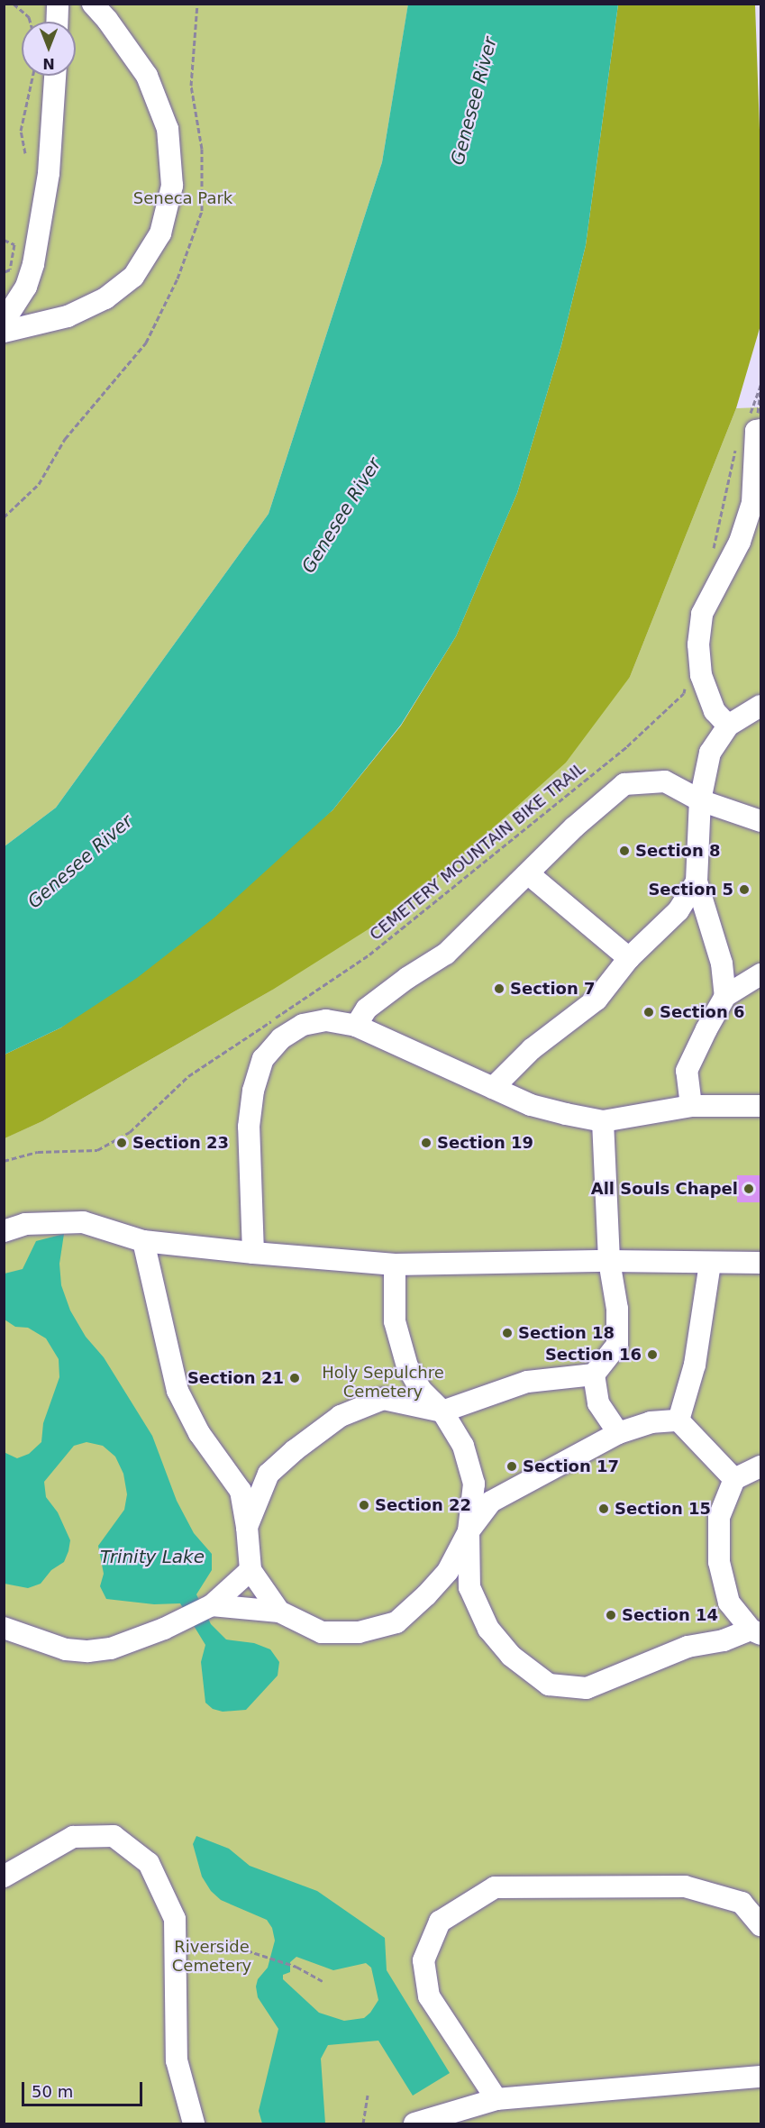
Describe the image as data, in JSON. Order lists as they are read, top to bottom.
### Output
{
  "streets": {
    "path": ["CEMETERY MOUNTAIN BIKE TRAIL"]
  },
  "water": ["Genesee River", "Trinity Lake"],
  "parks": ["Seneca Park", "Holy Sepulchre Cemetery", "Riverside Cemetery"],
  "places": [
    "Section 8",
    "Section 5",
    "Section 7",
    "Section 6",
    "Section 23",
    "Section 19",
    "All Souls Chapel",
    "Section 18",
    "Section 16",
    "Section 21",
    "Section 17",
    "Section 22",
    "Section 15",
    "Section 14"
  ],
  "scale_bar": "50 m",
  "north": "bottom"
}
